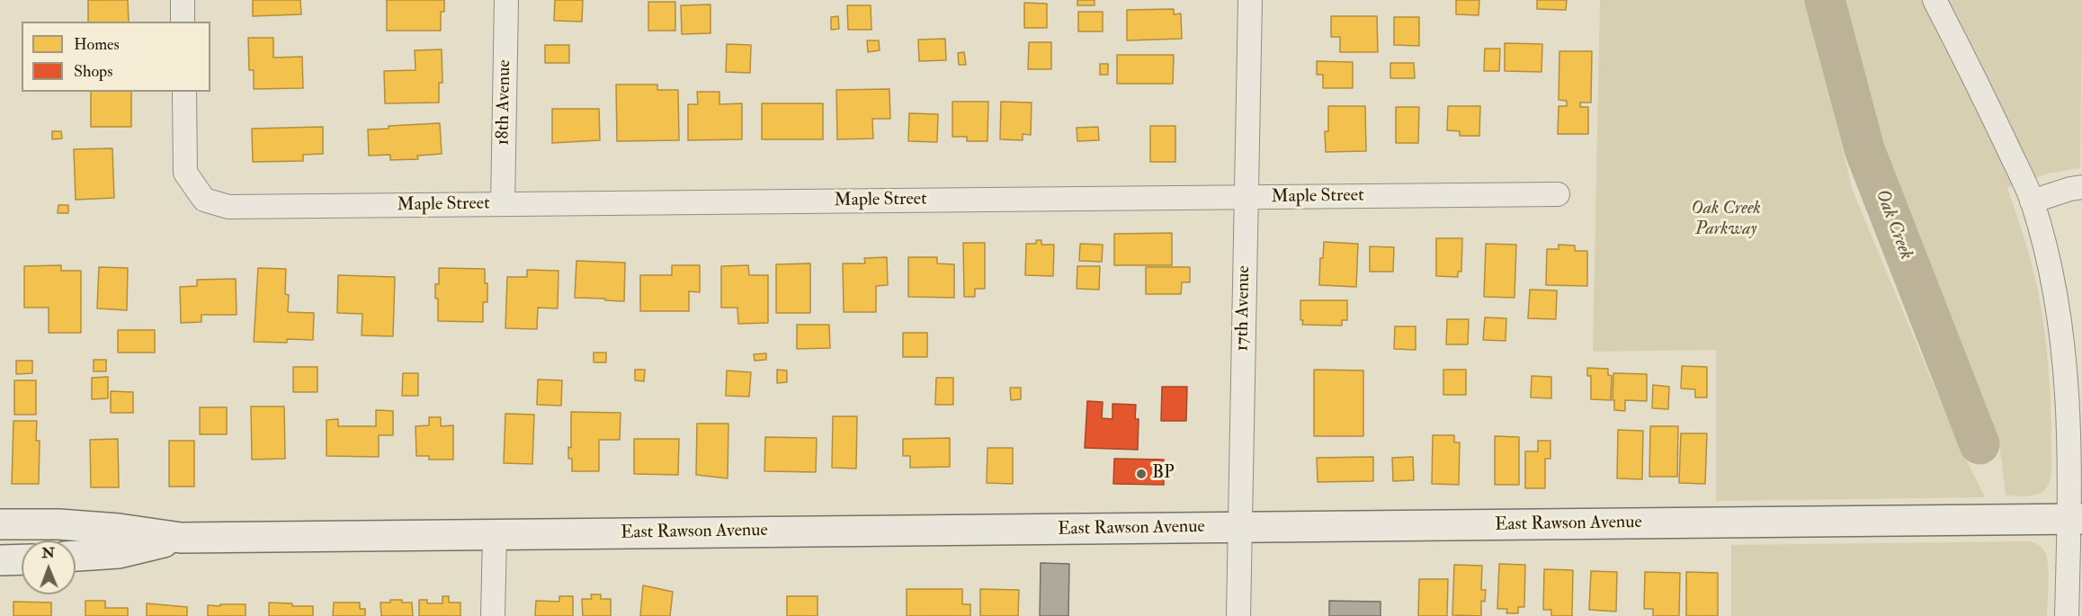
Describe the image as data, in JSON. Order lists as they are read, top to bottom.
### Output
{
  "streets": {
    "main road": ["East Rawson Avenue"],
    "street": ["18th Avenue", "Maple Street", "17th Avenue"]
  },
  "crossings": [
    ["18th Avenue", "Maple Street"],
    ["Maple Street", "17th Avenue"],
    ["17th Avenue", "East Rawson Avenue"]
  ],
  "water": ["Oak Creek"],
  "parks": ["Oak Creek Parkway"],
  "places": ["BP"],
  "legend": ["Homes", "Shops"],
  "north": "top"
}
